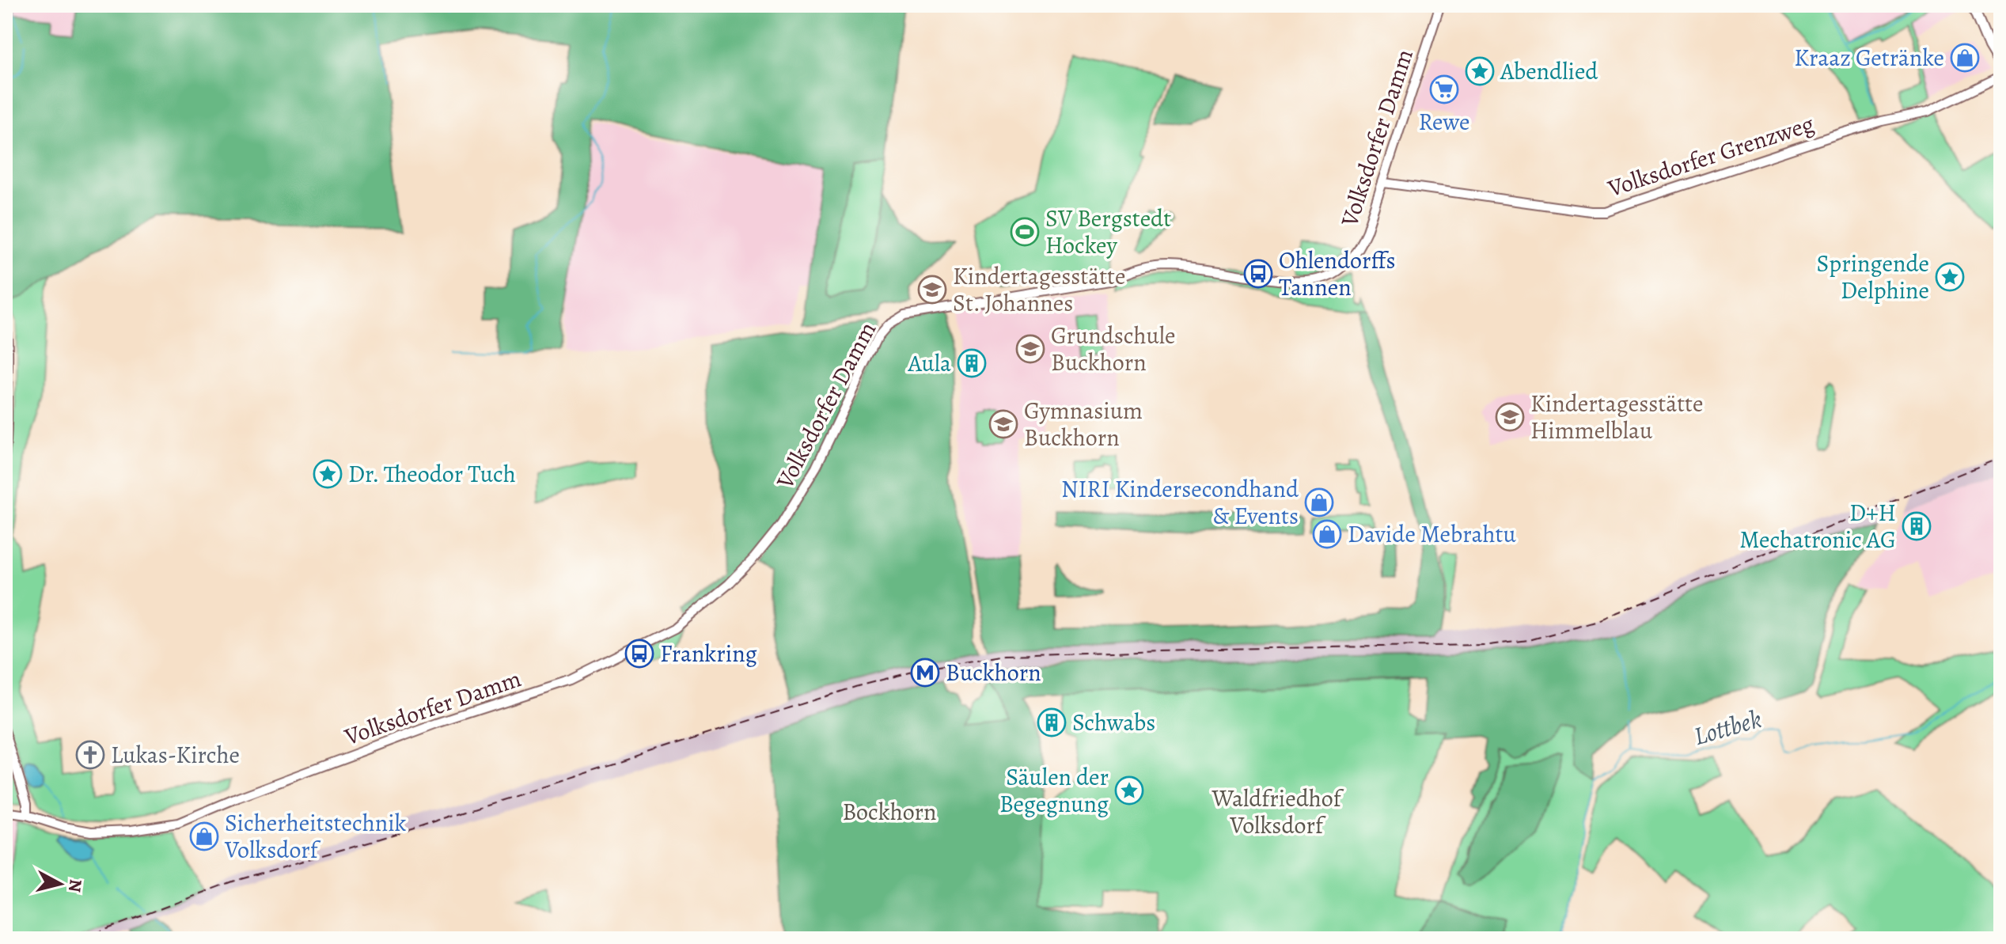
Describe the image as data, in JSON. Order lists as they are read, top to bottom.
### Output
{
  "streets": {
    "main road": ["Volksdorfer Damm", "Volksdorfer Grenzweg"]
  },
  "crossings": [
    ["Volksdorfer Damm", "Volksdorfer Grenzweg"]
  ],
  "water": ["Lottbek"],
  "parks": ["Waldfriedhof Volksdorf", "Bockhorn"],
  "places": {
    "shop": [
      "Kraaz Getränke",
      "NIRI Kindersecondhand & Events",
      "Davide Mebrahtu",
      "Sicherheitstechnik Volksdorf"
    ],
    "place": [
      "Abendlied",
      "Springende Delphine",
      "Dr. Theodor Tuch",
      "Säulen der Begegnung"
    ],
    "supermarket": ["Rewe"],
    "sports": ["SV Bergstedt Hockey"],
    "bus stop": ["Ohlendorffs Tannen", "Frankring"],
    "school or university": [
      "Kindertagesstätte St. Johannes",
      "Grundschule Buckhorn",
      "Kindertagesstätte Himmelblau",
      "Gymnasium Buckhorn"
    ],
    "building": ["Aula", "D+H Mechatronic AG", "Schwabs"],
    "metro station": ["Buckhorn"],
    "church": ["Lukas-Kirche"]
  },
  "north": "right"
}
